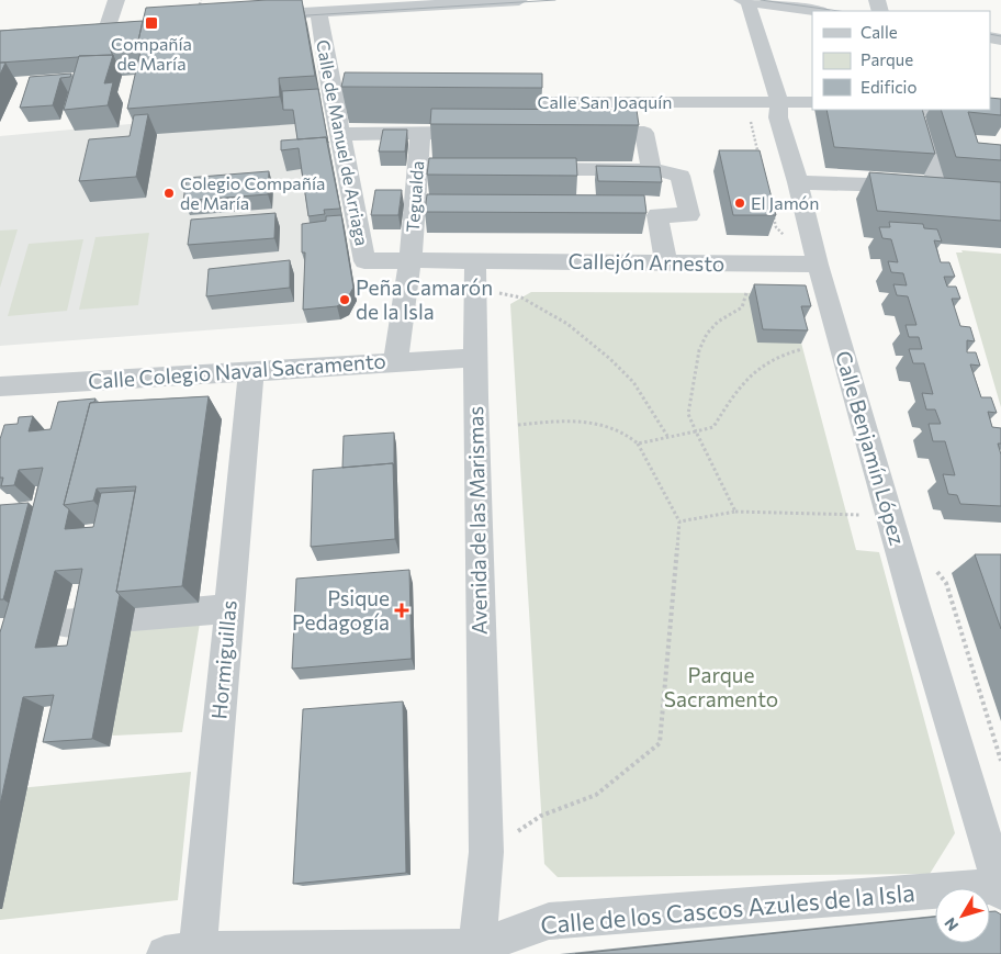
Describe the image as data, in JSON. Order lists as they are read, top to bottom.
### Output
{
  "streets": {
    "street": [
      "Calle San Joaquín",
      "Calle de Manuel de Arriaga",
      "Tegualda",
      "Callejón Arnesto",
      "Calle Colegio Naval Sacramento",
      "Calle Benjamín López",
      "Avenida de las Marismas",
      "Hormiguillas",
      "Calle de los Cascos Azules de la Isla"
    ]
  },
  "crossings": [
    ["Calle San Joaquín", "Calle Benjamín López"],
    ["Calle de Manuel de Arriaga", "Tegualda"],
    ["Callejón Arnesto", "Calle Benjamín López"],
    ["Callejón Arnesto", "Avenida de las Marismas"],
    ["Calle Colegio Naval Sacramento", "Avenida de las Marismas"],
    ["Calle Colegio Naval Sacramento", "Hormiguillas"],
    ["Calle Benjamín López", "Calle de los Cascos Azules de la Isla"],
    ["Avenida de las Marismas", "Calle de los Cascos Azules de la Isla"],
    ["Hormiguillas", "Calle de los Cascos Azules de la Isla"]
  ],
  "parks": ["Parque Sacramento"],
  "places": {
    "transit": ["Compañía de María"],
    "other": ["Colegio Compañía de María", "El Jamón", "Peña Camarón de la Isla"],
    "health": ["Psique Pedagogía"]
  },
  "legend": ["Calle", "Parque", "Edificio"],
  "north": "bottom left"
}
